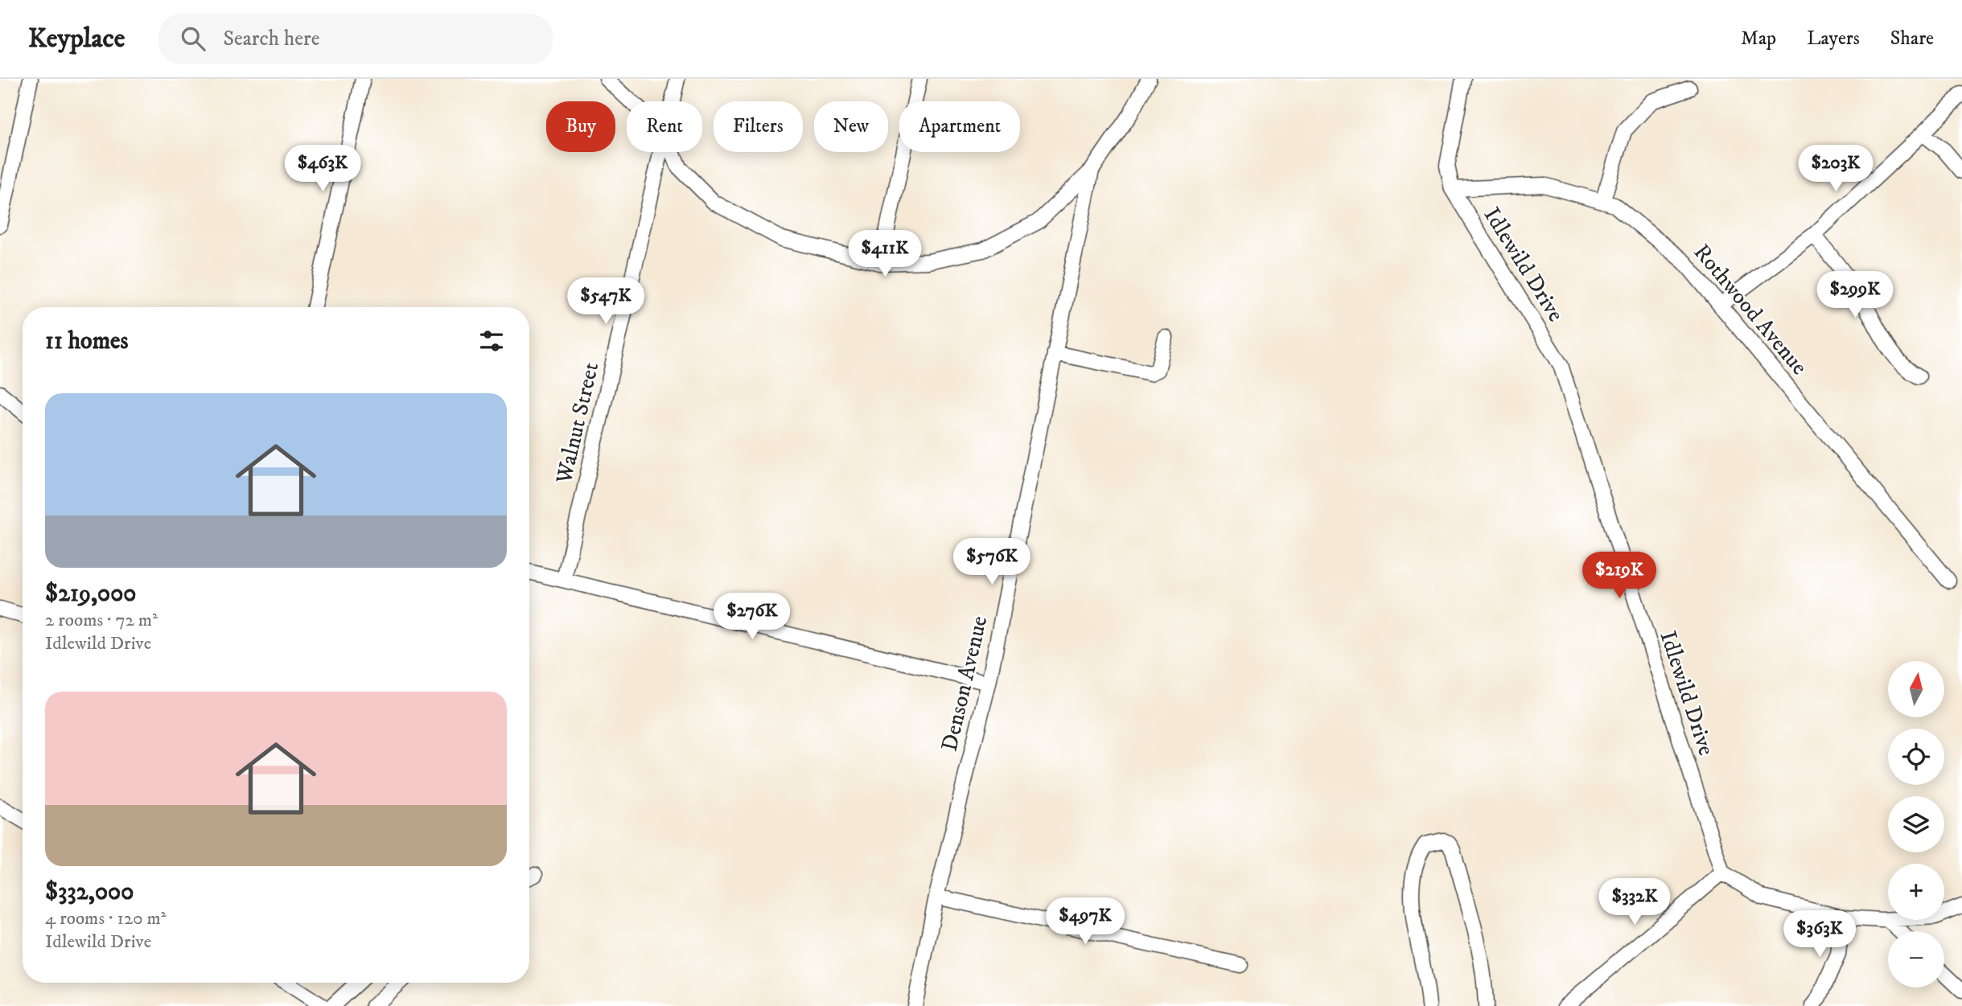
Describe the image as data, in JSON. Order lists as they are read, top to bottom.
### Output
{
  "streets": {
    "street": [
      "Idlewild Drive",
      "Rothwood Avenue",
      "Walnut Street",
      "Denson Avenue"
    ]
  },
  "crossings": [
    ["Idlewild Drive", "Rothwood Avenue"]
  ],
  "north": "top",
  "page": {
    "header": "Keyplace",
    "search": "Search here",
    "nav": ["Map", "Layers", "Share"],
    "chip": [
      "Buy",
      "Rent",
      "Filters",
      "New",
      "Apartment"
    ],
    "price": [
      "$463K",
      "$203K",
      "$411K",
      "$299K",
      "$547K",
      "$576K",
      "$219K",
      "$276K",
      "$332K",
      "$497K",
      "$363K"
    ],
    "heading": "11 homes",
    "list": [
      {
        "name": "$219,000",
        "note": "2 rooms · 72 m² · Idlewild Drive"
      },
      {
        "name": "$332,000",
        "note": "4 rooms · 120 m² · Idlewild Drive"
      }
    ],
    "map_buttons": ["+", "−"]
  }
}
